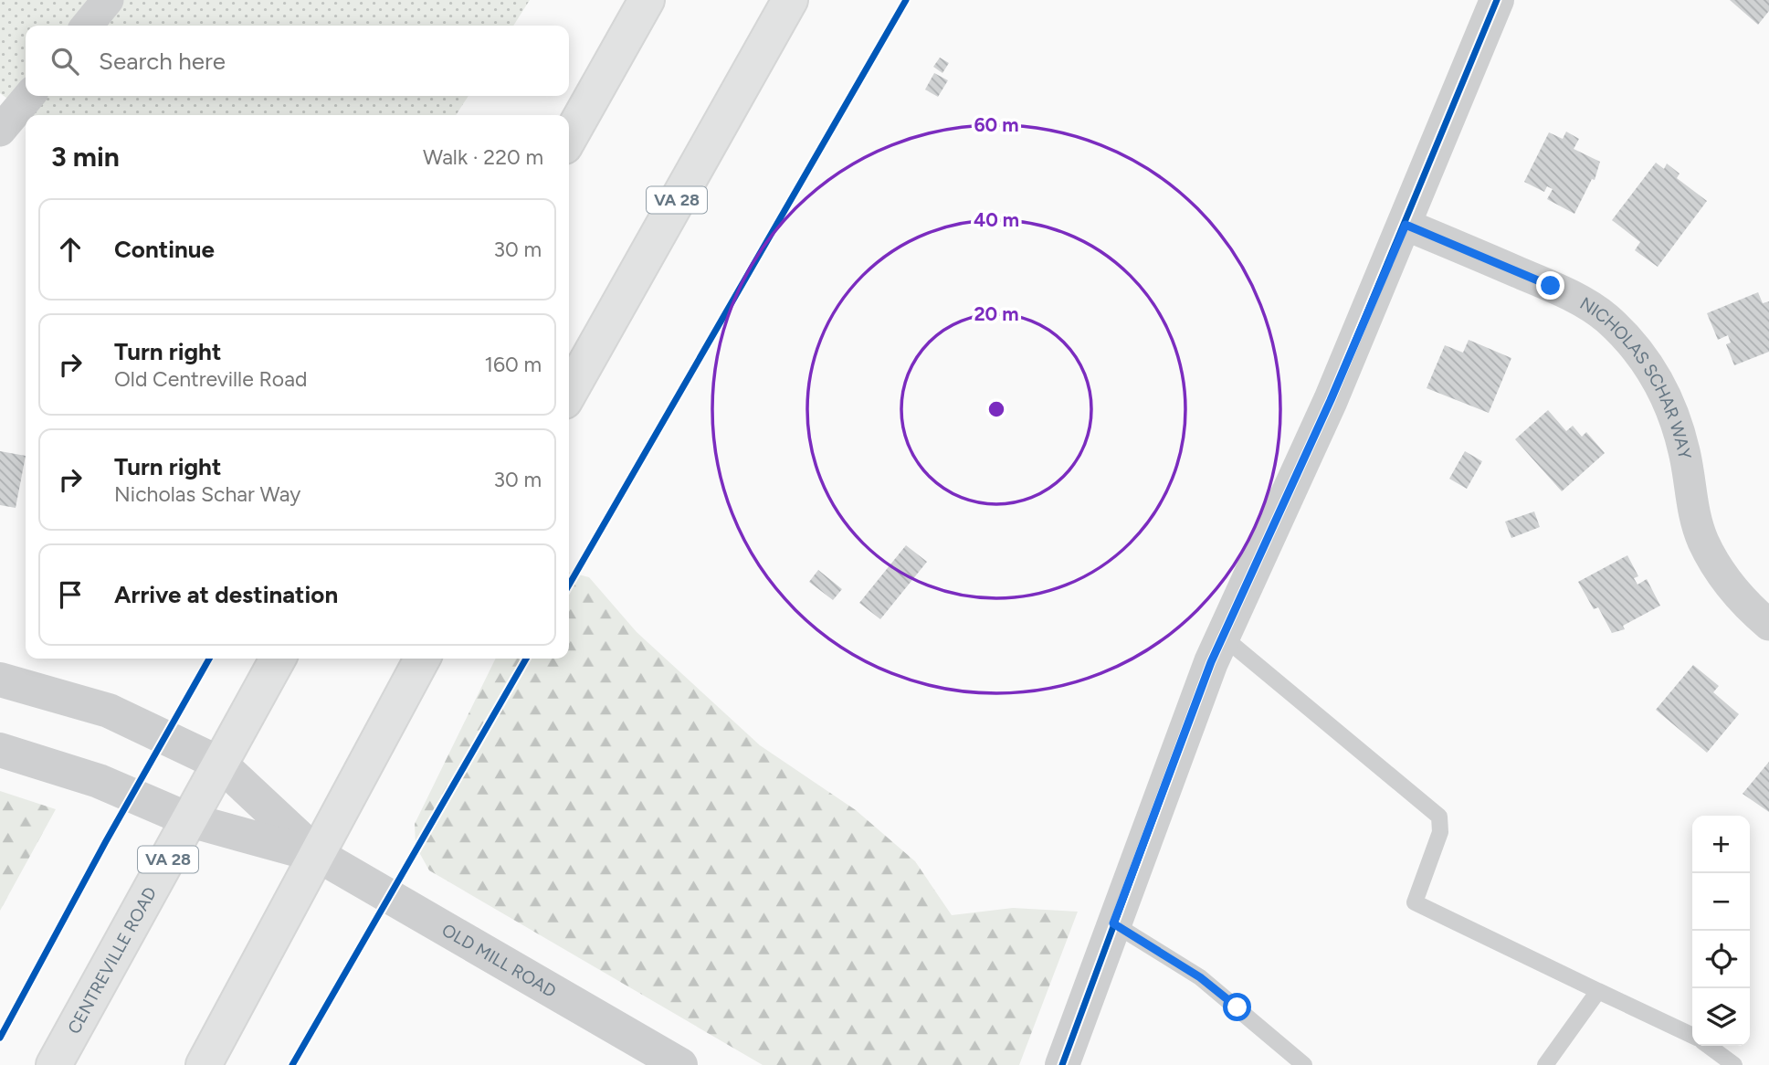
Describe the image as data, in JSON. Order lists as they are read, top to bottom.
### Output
{
  "streets": {
    "highway": ["VA 28", "CENTREVILLE ROAD"],
    "street": ["NICHOLAS SCHAR WAY", "OLD MILL ROAD"]
  },
  "page": {
    "search": "Search here",
    "heading": ["3 min", "Walk · 220 m"],
    "list": [
      ["Continue", "30 m"],
      ["Turn right", "Old Centreville Road", "160 m"],
      ["Turn right", "Nicholas Schar Way", "30 m"],
      "Arrive at destination"
    ],
    "map_buttons": ["+", "−"]
  },
  "rings": ["60 m", "40 m", "20 m"]
}
